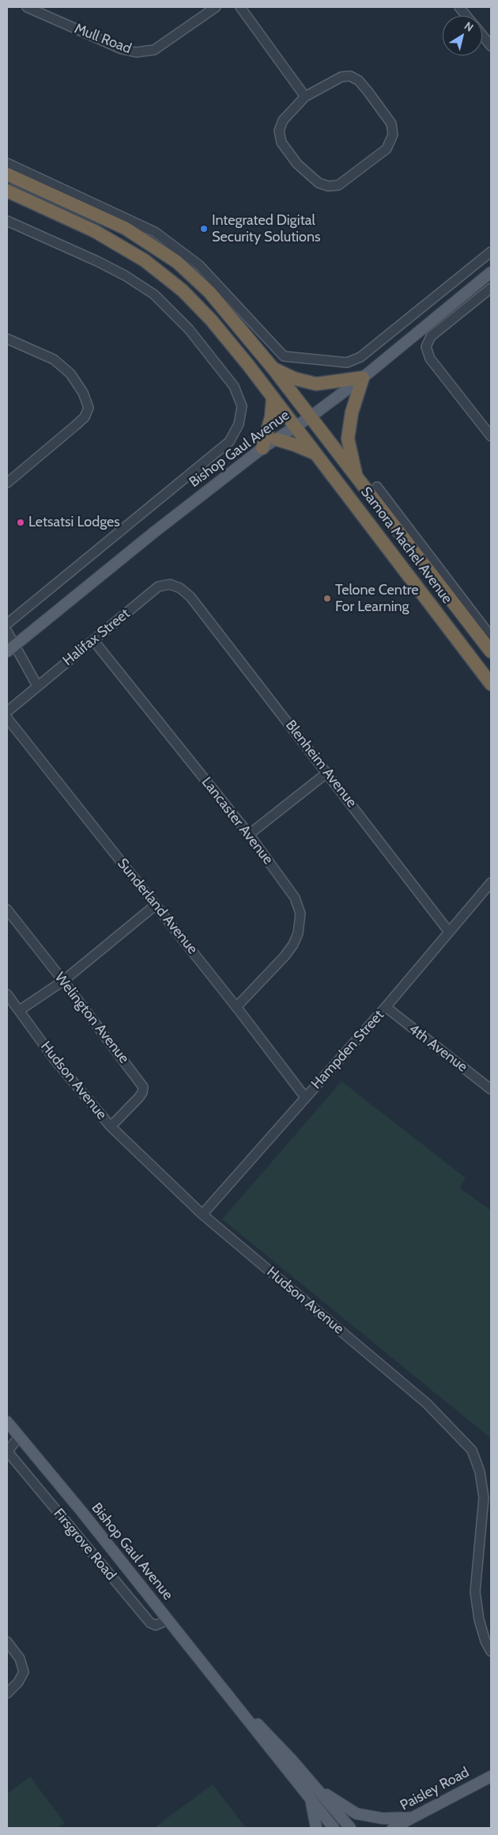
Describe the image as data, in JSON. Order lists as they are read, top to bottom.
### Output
{
  "streets": {
    "highway": ["Samora Machel Avenue"],
    "main road": ["Bishop Gaul Avenue", "Paisley Road"],
    "street": [
      "Mull Road",
      "Halifax Street",
      "Blenheim Avenue",
      "Lancaster Avenue",
      "Sunderland Avenue",
      "Welington Avenue",
      "4th Avenue",
      "Hampden Street",
      "Hudson Avenue",
      "Firsgrove Road"
    ]
  },
  "crossings": [
    ["Bishop Gaul Avenue", "Samora Machel Avenue"],
    ["Bishop Gaul Avenue", "Firsgrove Road"],
    ["Halifax Street", "Blenheim Avenue"],
    ["Halifax Street", "Lancaster Avenue"],
    ["Blenheim Avenue", "Hampden Street"],
    ["Lancaster Avenue", "Sunderland Avenue"],
    ["Sunderland Avenue", "Hampden Street"],
    ["Welington Avenue", "Hudson Avenue"],
    ["4th Avenue", "Hampden Street"],
    ["Hampden Street", "Hudson Avenue"]
  ],
  "places": ["Integrated Digital Security Solutions", "Letsatsi Lodges", "Telone Centre For Learning"],
  "north": "top right"
}
